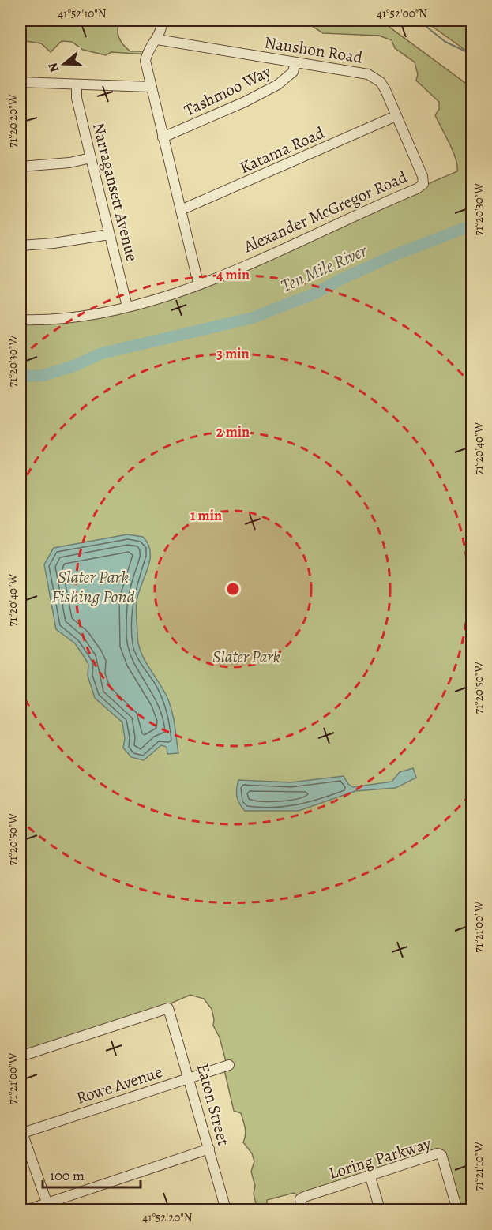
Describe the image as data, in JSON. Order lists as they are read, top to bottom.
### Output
{
  "streets": {
    "street": [
      "Naushon Road",
      "Tashmoo Way",
      "Katama Road",
      "Narragansett Avenue",
      "Alexander McGregor Road",
      "Rowe Avenue",
      "Eaton Street",
      "Loring Parkway"
    ]
  },
  "crossings": [
    ["Naushon Road", "Tashmoo Way"],
    ["Naushon Road", "Katama Road"],
    ["Naushon Road", "Alexander McGregor Road"],
    ["Narragansett Avenue", "Alexander McGregor Road"],
    ["Rowe Avenue", "Eaton Street"]
  ],
  "water": ["Ten Mile River", "Slater Park Fishing Pond"],
  "parks": ["Slater Park"],
  "scale_bar": "100 m",
  "north": "left",
  "coordinates": [
    "41°52'10\"N",
    "41°52'00\"N",
    "71°20'20\"W",
    "71°20'30\"W",
    "71°20'40\"W",
    "71°20'50\"W",
    "71°21'00\"W",
    "71°21'10\"W",
    "41°52'20\"N"
  ],
  "rings": [
    "4 min",
    "3 min",
    "2 min",
    "1 min"
  ]
}
